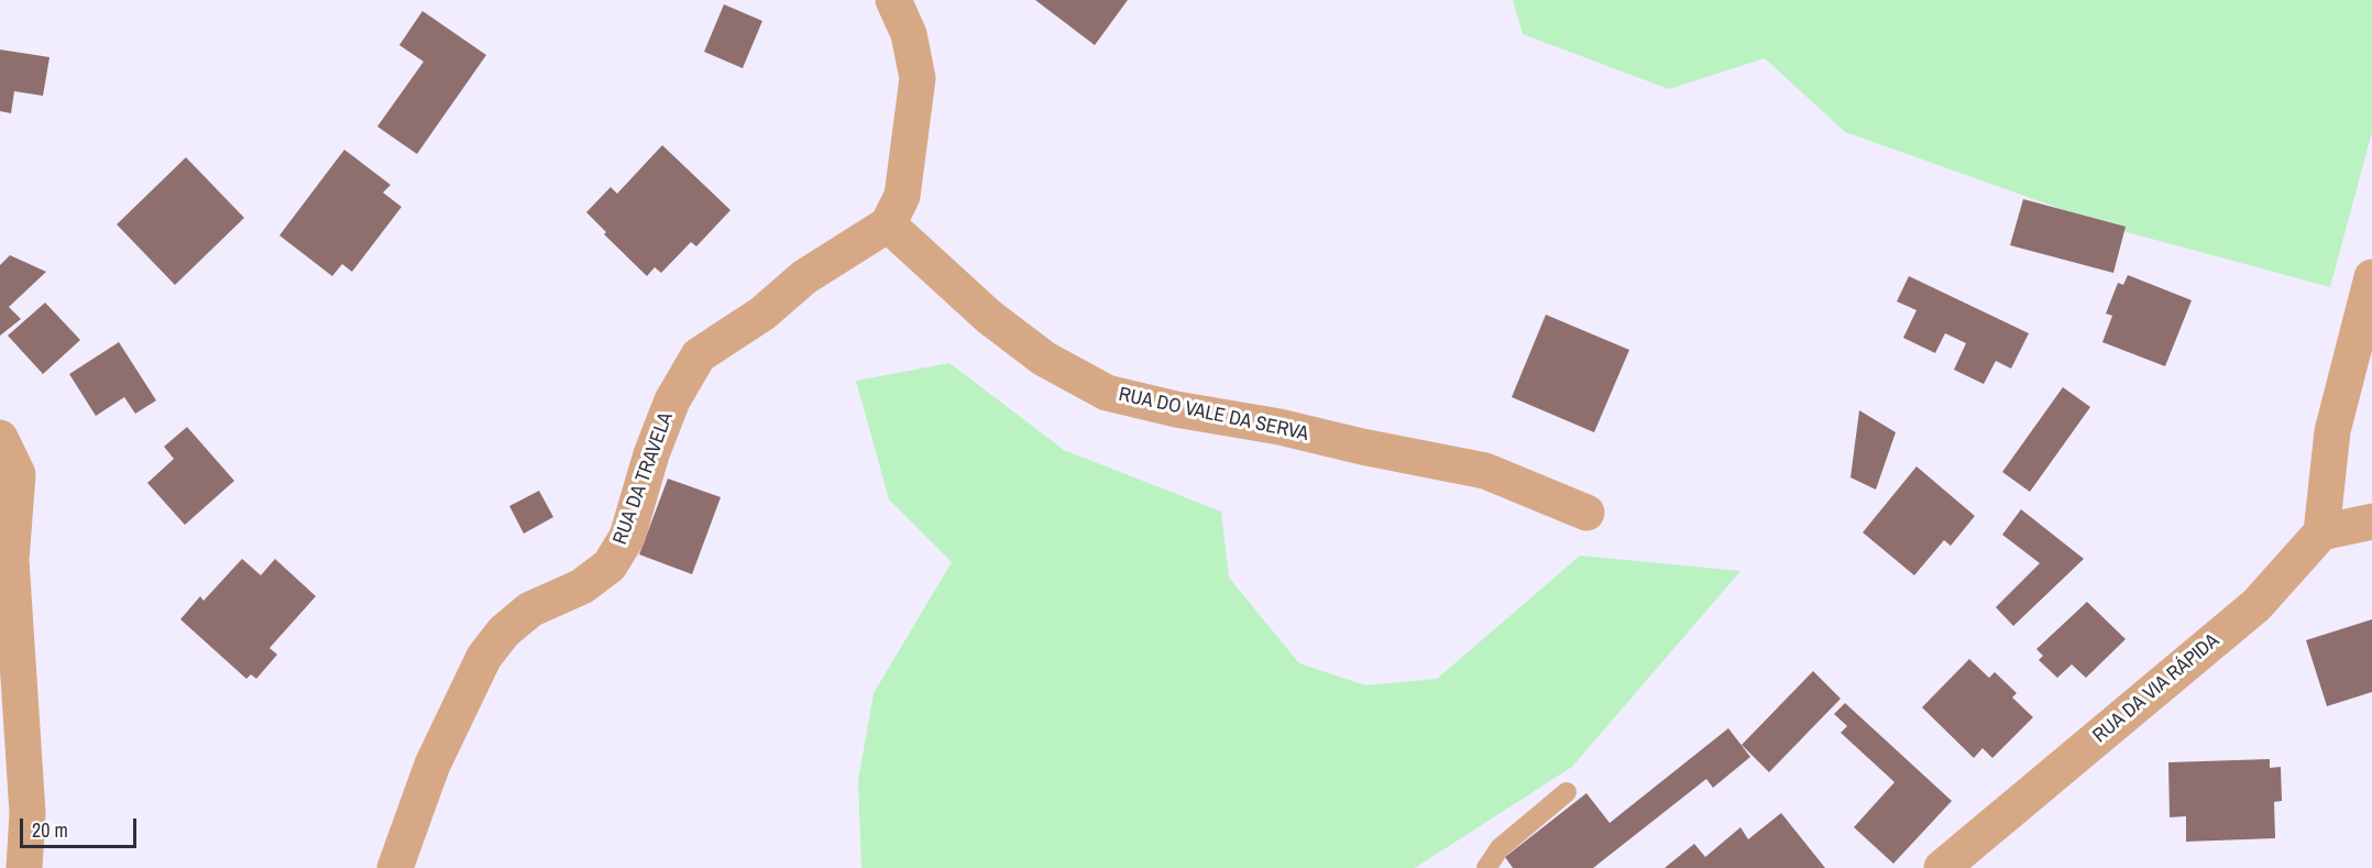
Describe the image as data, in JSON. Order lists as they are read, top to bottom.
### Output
{
  "streets": {
    "street": ["RUA DO VALE DA SERVA", "RUA DA TRAVELA", "RUA DA VIA RÁPIDA"]
  },
  "crossings": [
    ["RUA DO VALE DA SERVA", "RUA DA TRAVELA"]
  ],
  "scale_bar": "20 m"
}
